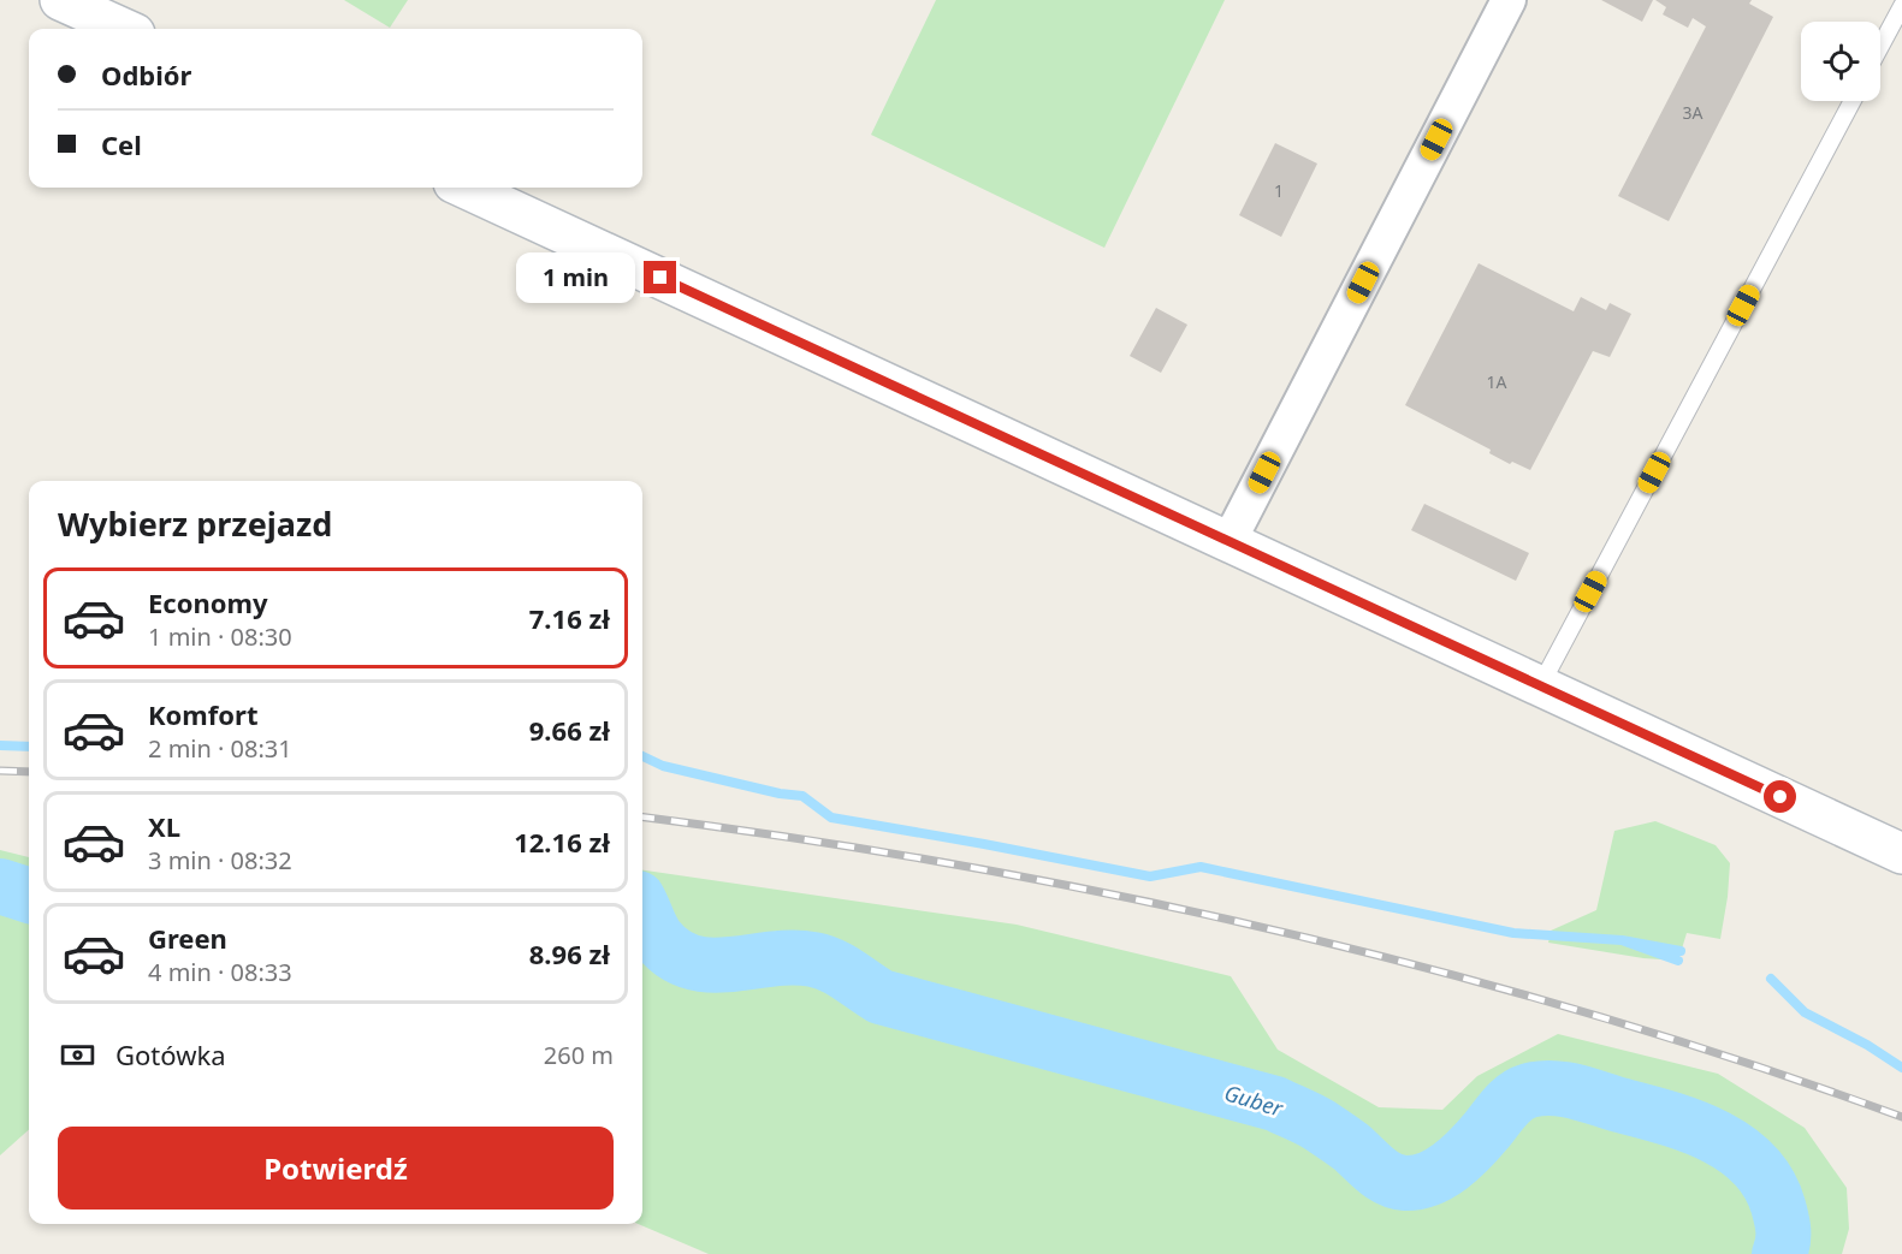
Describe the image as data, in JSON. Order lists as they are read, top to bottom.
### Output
{
  "water": ["Guber"],
  "house_numbers": ["3A", "1", "1A"],
  "page": {
    "banner": ["Odbiór", "Cel"],
    "bubble": "1 min",
    "heading": "Wybierz przejazd",
    "list": [
      {
        "name": "Economy",
        "note": "1 min · 08:30",
        "value": "7.16 zł"
      },
      {
        "name": "Komfort",
        "note": "2 min · 08:31",
        "value": "9.66 zł"
      },
      {
        "name": "XL",
        "note": "3 min · 08:32",
        "value": "12.16 zł"
      },
      {
        "name": "Green",
        "note": "4 min · 08:33",
        "value": "8.96 zł"
      }
    ],
    "pay": ["Gotówka", "260 m"],
    "buttons": "Potwierdź"
  }
}
